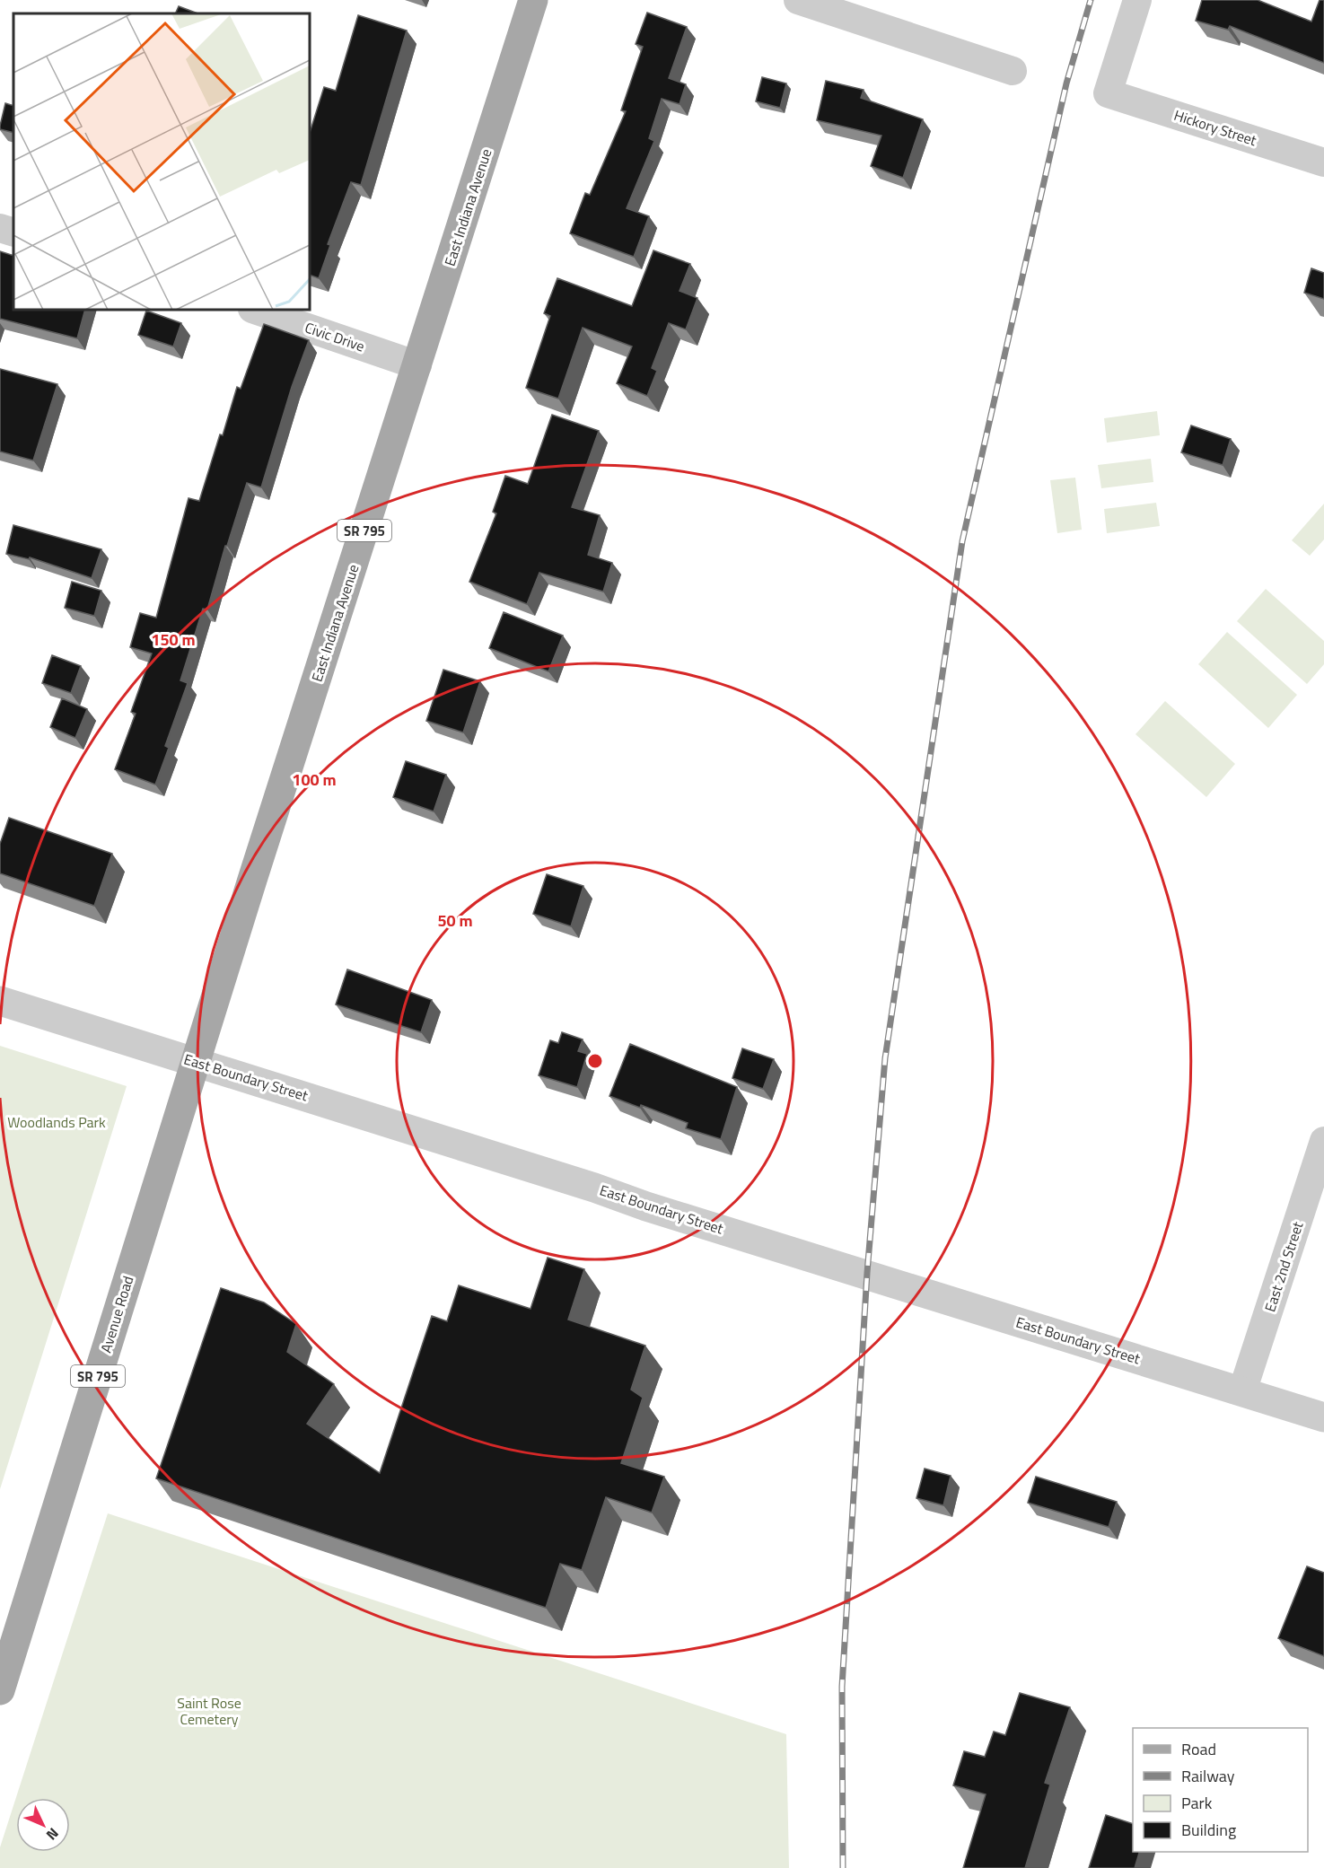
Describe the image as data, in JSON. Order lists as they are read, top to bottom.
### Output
{
  "streets": {
    "main road": ["East Indiana Avenue", "SR 795", "Avenue Road"],
    "street": [
      "Hickory Street",
      "Civic Drive",
      "East Boundary Street",
      "East 2nd Street"
    ]
  },
  "crossings": [
    ["East Indiana Avenue", "Civic Drive"],
    ["East Indiana Avenue", "East Boundary Street"],
    ["East Indiana Avenue", "Avenue Road"],
    ["East Boundary Street", "East 2nd Street"],
    ["East Boundary Street", "Avenue Road"]
  ],
  "parks": ["Woodlands Park", "Saint Rose Cemetery"],
  "legend": [
    "Road",
    "Railway",
    "Park",
    "Building"
  ],
  "north": "bottom right",
  "rings": ["150 m", "100 m", "50 m"]
}
